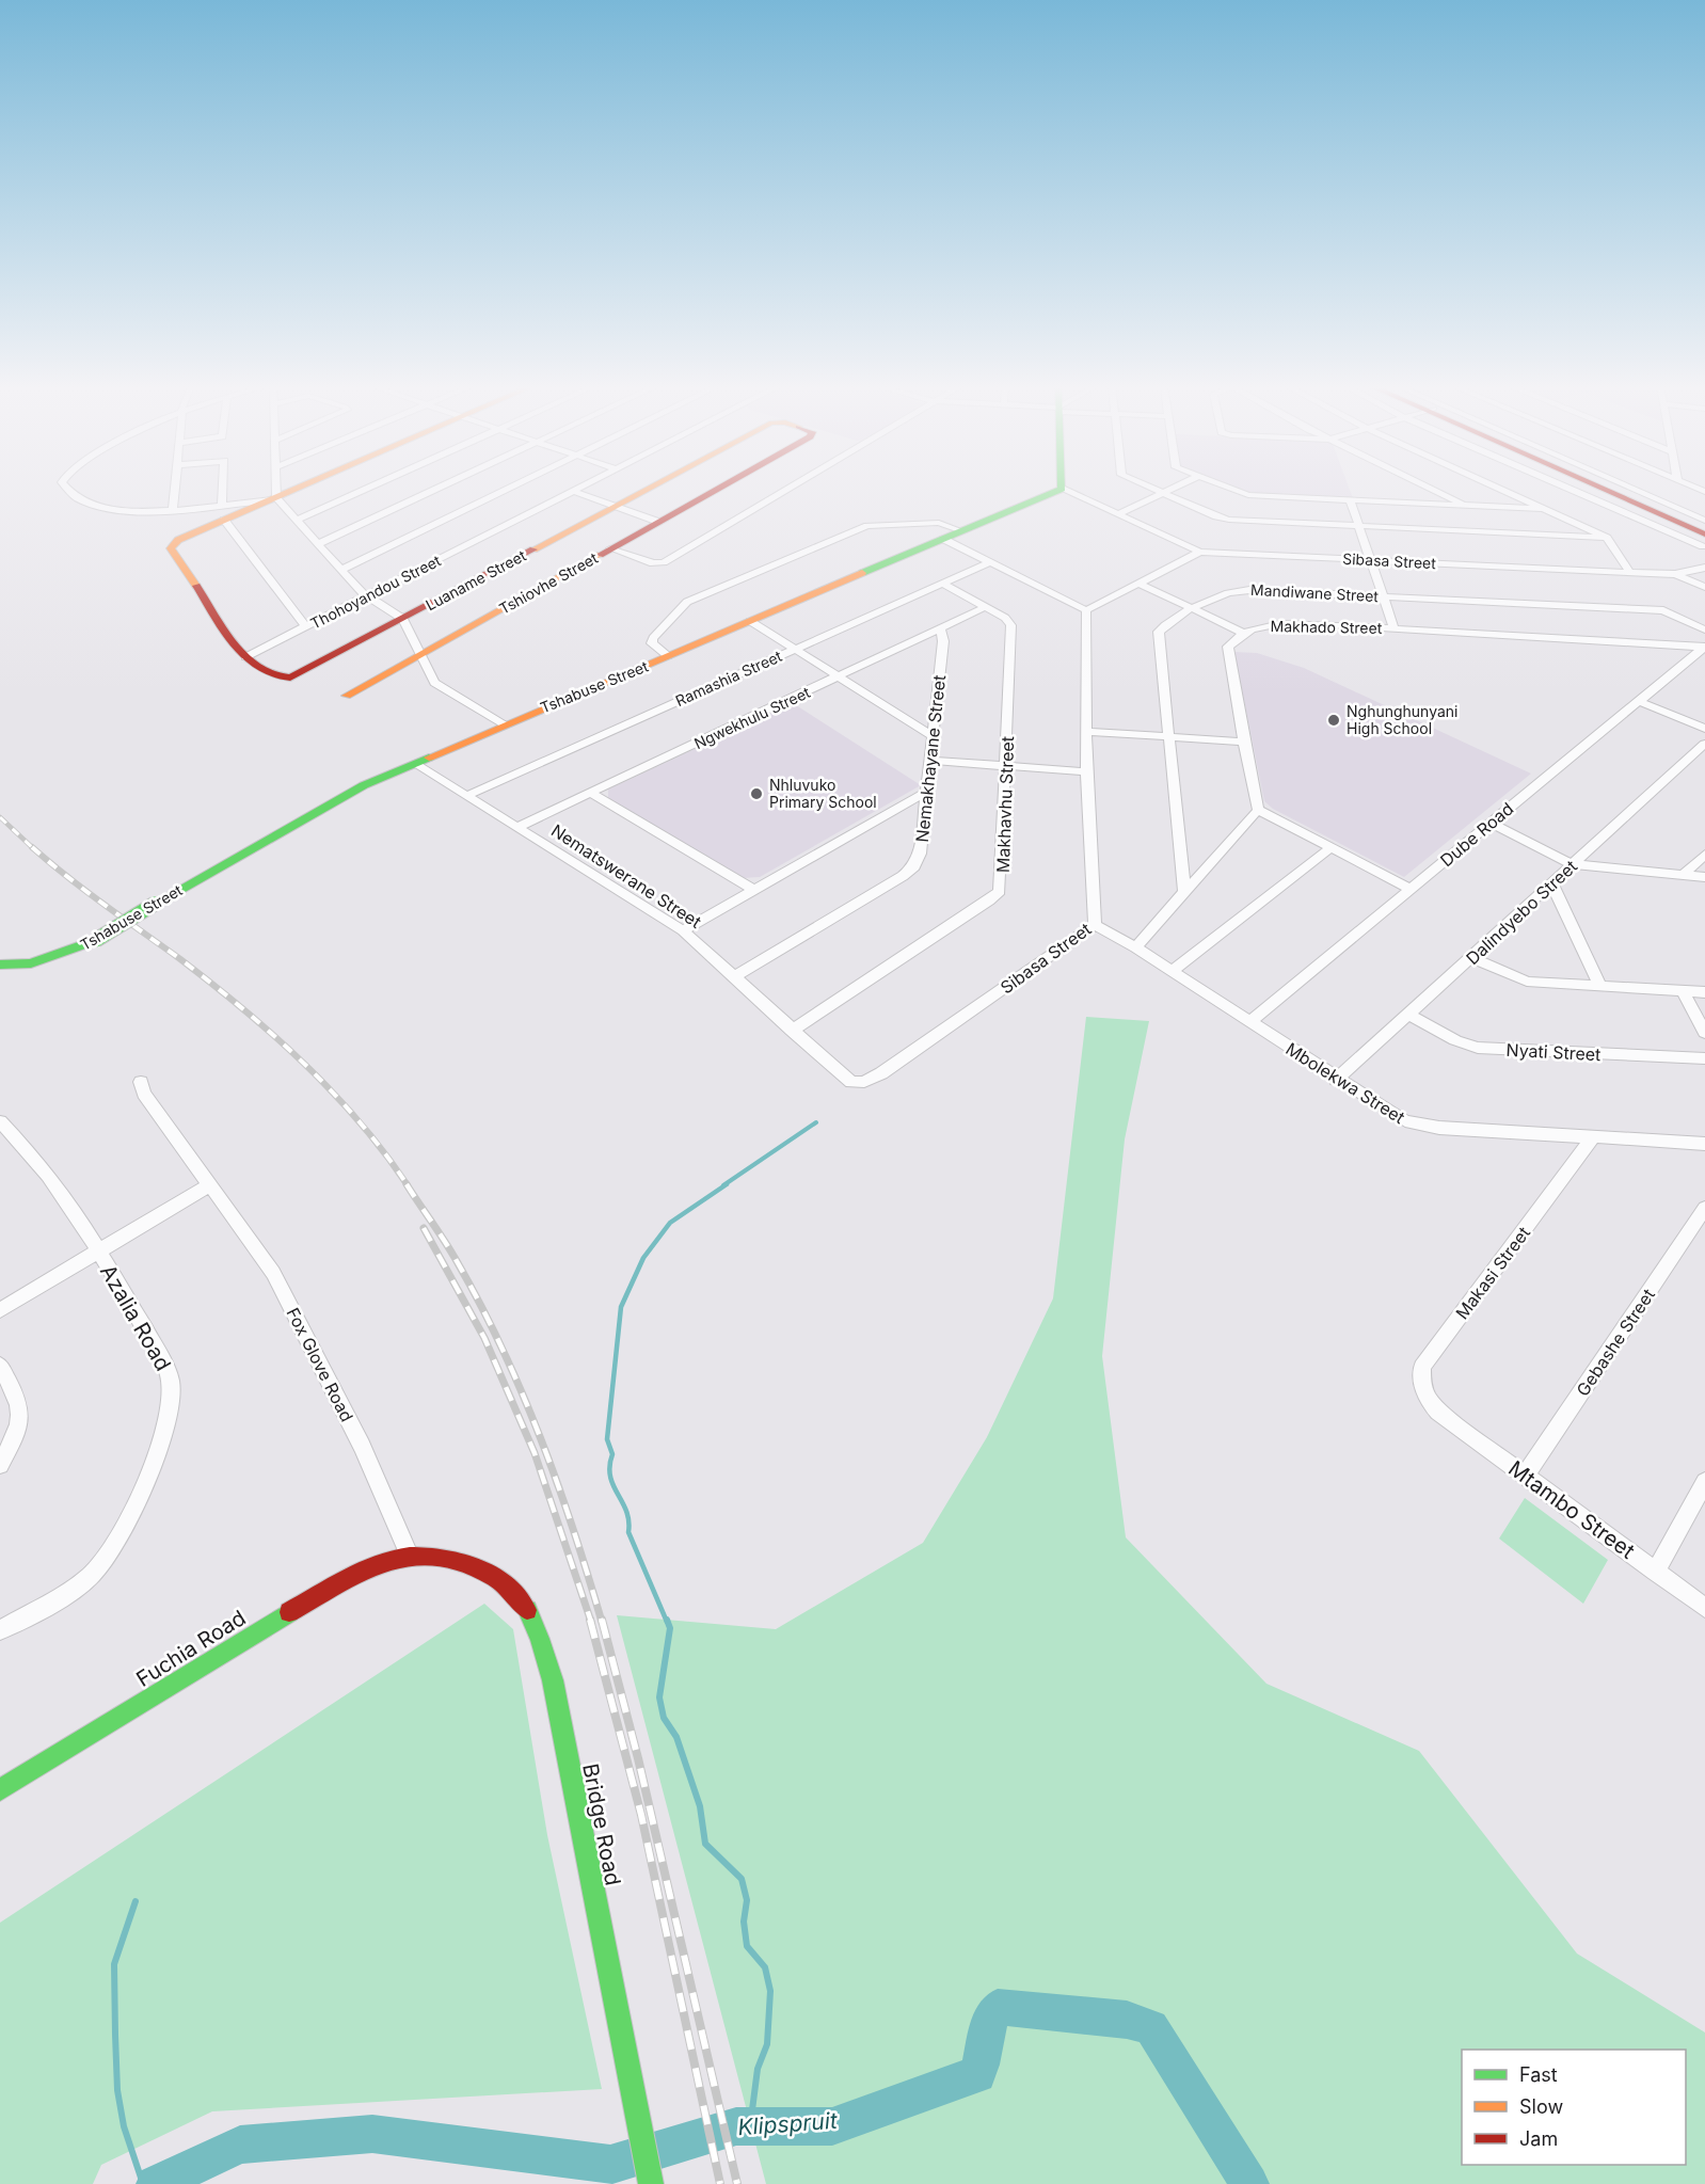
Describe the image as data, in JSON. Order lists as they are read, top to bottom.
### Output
{
  "streets": {
    "street": [
      "Sibasa Street",
      "Luaname Street",
      "Tshiovhe Street",
      "Thohoyandou Street",
      "Mandiwane Street",
      "Makhado Street",
      "Ramashia Street",
      "Tshabuse Street",
      "Ngwekhulu Street",
      "Nemakhayane Street",
      "Makhavhu Street",
      "Dube Road",
      "Nematswerane Street",
      "Dalindyebo Street",
      "Nyati Street",
      "Mbolekwa Street",
      "Makasi Street",
      "Azalia Road",
      "Gebashe Street",
      "Fox Glove Road",
      "Mtambo Street",
      "Fuchia Road",
      "Bridge Road"
    ]
  },
  "crossings": [
    ["Sibasa Street", "Nematswerane Street"],
    ["Sibasa Street", "Mbolekwa Street"],
    ["Luaname Street", "Thohoyandou Street"],
    ["Makhado Street", "Dube Road"],
    ["Ramashia Street", "Makhavhu Street"],
    ["Ramashia Street", "Nematswerane Street"],
    ["Tshabuse Street", "Nematswerane Street"],
    ["Ngwekhulu Street", "Nemakhayane Street"],
    ["Ngwekhulu Street", "Makhavhu Street"],
    ["Ngwekhulu Street", "Nematswerane Street"],
    ["Nemakhayane Street", "Nematswerane Street"],
    ["Makhavhu Street", "Nematswerane Street"],
    ["Dube Road", "Mbolekwa Street"],
    ["Dalindyebo Street", "Nyati Street"],
    ["Dalindyebo Street", "Mbolekwa Street"],
    ["Mbolekwa Street", "Makasi Street"],
    ["Makasi Street", "Mtambo Street"],
    ["Gebashe Street", "Mtambo Street"],
    ["Fox Glove Road", "Fuchia Road"],
    ["Fox Glove Road", "Bridge Road"],
    ["Fuchia Road", "Bridge Road"]
  ],
  "water": ["Klipspruit"],
  "places": ["Nghunghunyani High School", "Nhluvuko Primary School"],
  "legend": ["Fast", "Slow", "Jam"]
}
